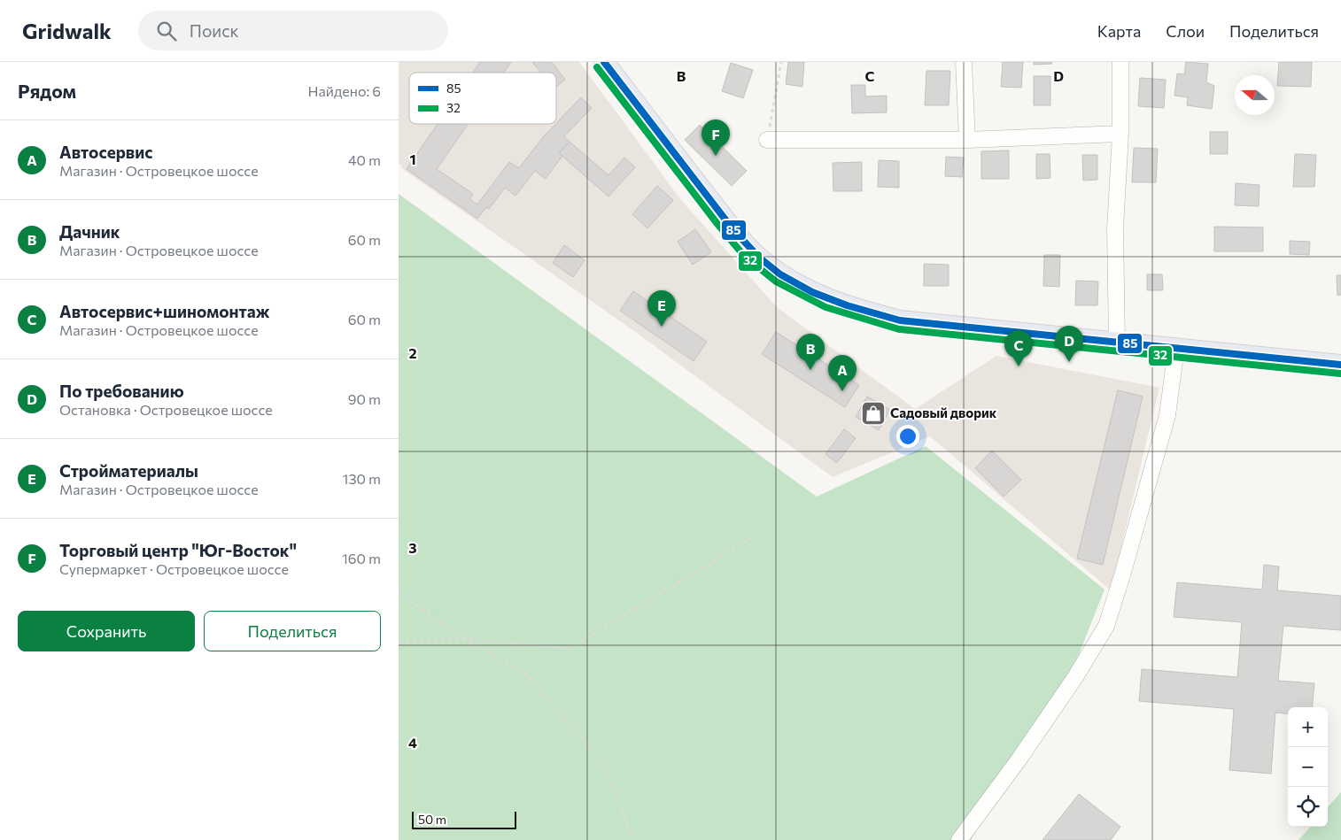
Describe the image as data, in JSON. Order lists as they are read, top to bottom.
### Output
{
  "places": {
    "shop": ["Садовый дворик"]
  },
  "lines": ["transit line 85", "transit line 32"],
  "legend": ["85", "32"],
  "scale_bar": "50 m",
  "north": "left",
  "page": {
    "header": "Gridwalk",
    "search": "Поиск",
    "nav": ["Карта", "Слои", "Поделиться"],
    "heading": ["Рядом", "Найдено: 6"],
    "list": [
      {
        "mark": "A",
        "name": "Автосервис",
        "note": "Магазин · Островецкое шоссе",
        "value": "40 m"
      },
      {
        "mark": "B",
        "name": "Дачник",
        "note": "Магазин · Островецкое шоссе",
        "value": "60 m"
      },
      {
        "mark": "C",
        "name": "Автосервис+шиномонтаж",
        "note": "Магазин · Островецкое шоссе",
        "value": "60 m"
      },
      {
        "mark": "D",
        "name": "По требованию",
        "note": "Остановка · Островецкое шоссе",
        "value": "90 m"
      },
      {
        "mark": "E",
        "name": "Стройматериалы",
        "note": "Магазин · Островецкое шоссе",
        "value": "130 m"
      },
      {
        "mark": "F",
        "name": "Торговый центр \"Юг-Восток\"",
        "note": "Супермаркет · Островецкое шоссе",
        "value": "160 m"
      }
    ],
    "pins": [
      "F",
      "E",
      "D",
      "C",
      "B",
      "A"
    ],
    "buttons": ["Сохранить", "Поделиться"],
    "map_buttons": ["+", "−"],
    "scale": "50 m"
  },
  "grid": {
    "columns": ["B", "C", "D"],
    "rows": [
      "1",
      "2",
      "3",
      "4"
    ]
  }
}
